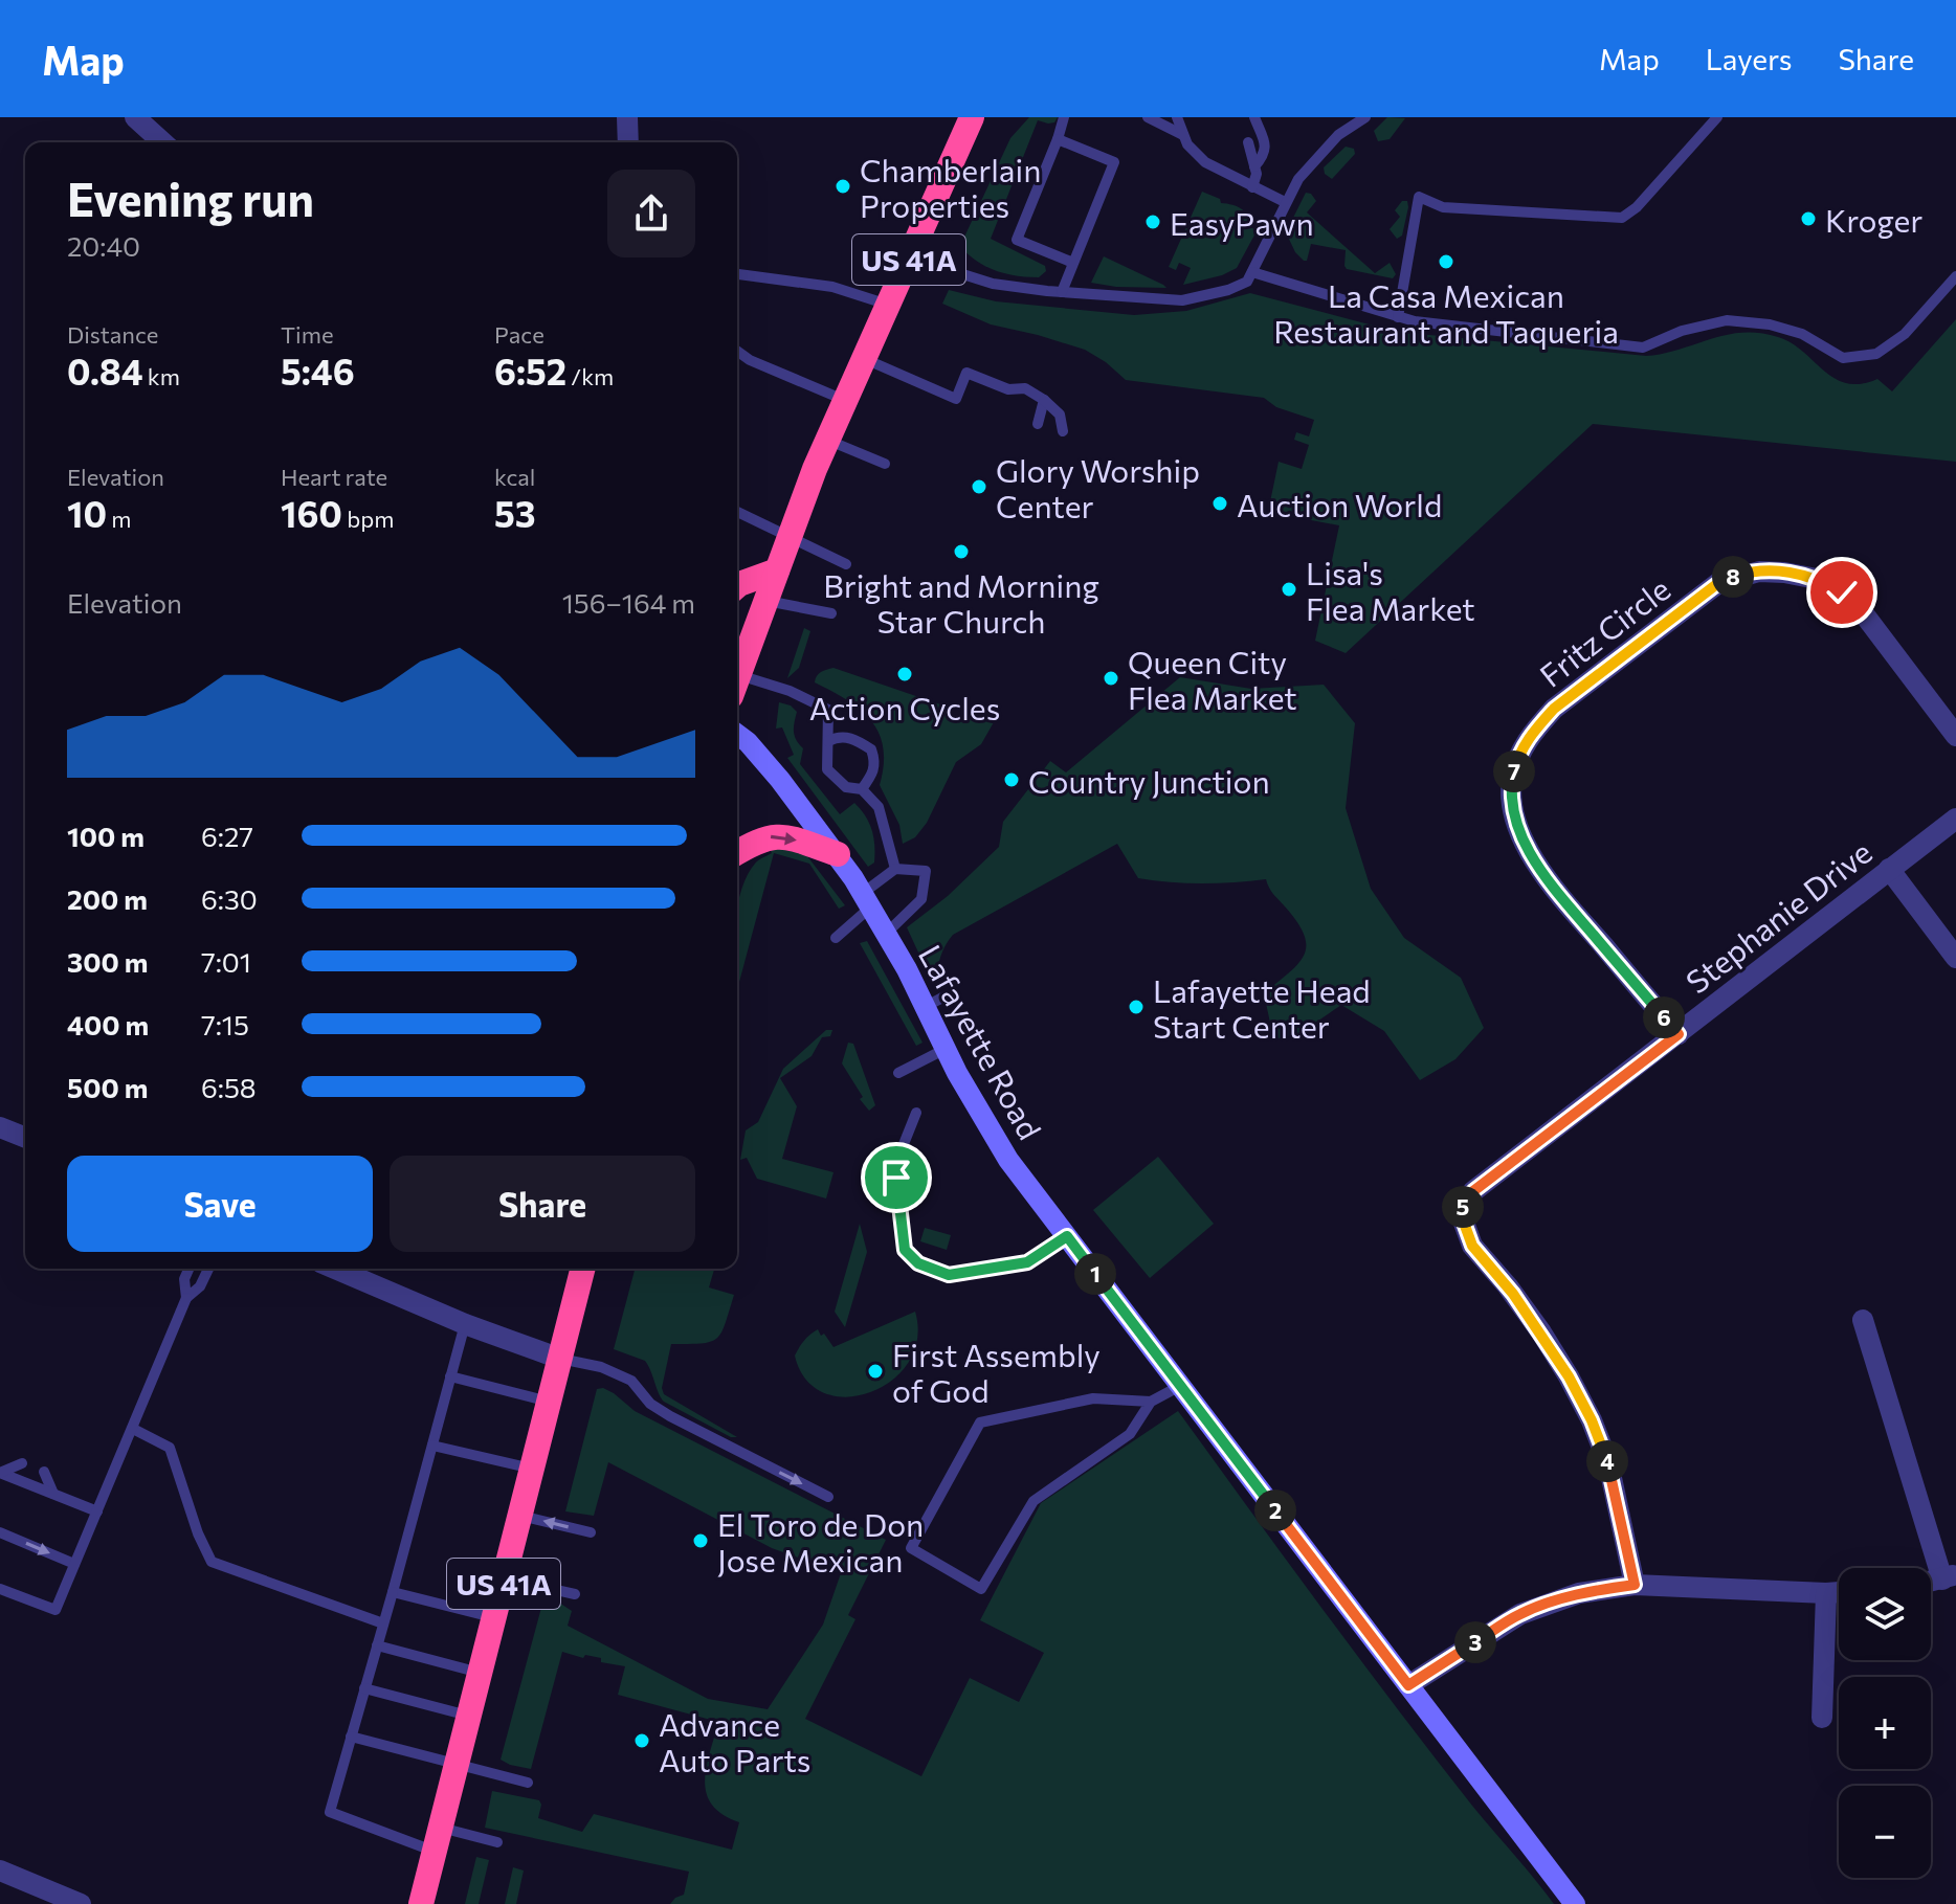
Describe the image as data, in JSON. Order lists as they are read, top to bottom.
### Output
{
  "streets": {
    "highway": ["US 41A"],
    "main road": ["Lafayette Road"],
    "street": ["Fritz Circle", "Stephanie Drive"]
  },
  "crossings": [
    ["Fritz Circle", "Stephanie Drive"]
  ],
  "places": [
    "Chamberlain Properties",
    "Kroger",
    "EasyPawn",
    "La Casa Mexican Restaurant and Taqueria",
    "Glory Worship Center",
    "Auction World",
    "Bright and Morning Star Church",
    "Lisa's Flea Market",
    "Action Cycles",
    "Queen City Flea Market",
    "Country Junction",
    "Lafayette Head Start Center",
    "First Assembly of God",
    "El Toro de Don Jose Mexican",
    "Advance Auto Parts"
  ],
  "page": {
    "header": "Map",
    "nav": ["Map", "Layers", "Share"],
    "heading": ["Evening run", "20:40"],
    "stats": [
      ["Distance", "0.84 km"],
      ["Time", "5:46"],
      ["Pace", "6:52 /km"],
      ["Elevation", "10 m"],
      ["Heart rate", "160 bpm"],
      ["kcal", "53"]
    ],
    "pins": [
      "8",
      "7",
      "6",
      "5",
      "1",
      "4",
      "2",
      "3"
    ],
    "chart": ["Elevation", "156–164 m"],
    "list": [
      {
        "name": "100 m",
        "note": "6:27"
      },
      {
        "name": "200 m",
        "note": "6:30"
      },
      {
        "name": "300 m",
        "note": "7:01"
      },
      {
        "name": "400 m",
        "note": "7:15"
      },
      {
        "name": "500 m",
        "note": "6:58"
      }
    ],
    "buttons": ["Save", "Share"],
    "map_buttons": ["+", "−"]
  }
}
